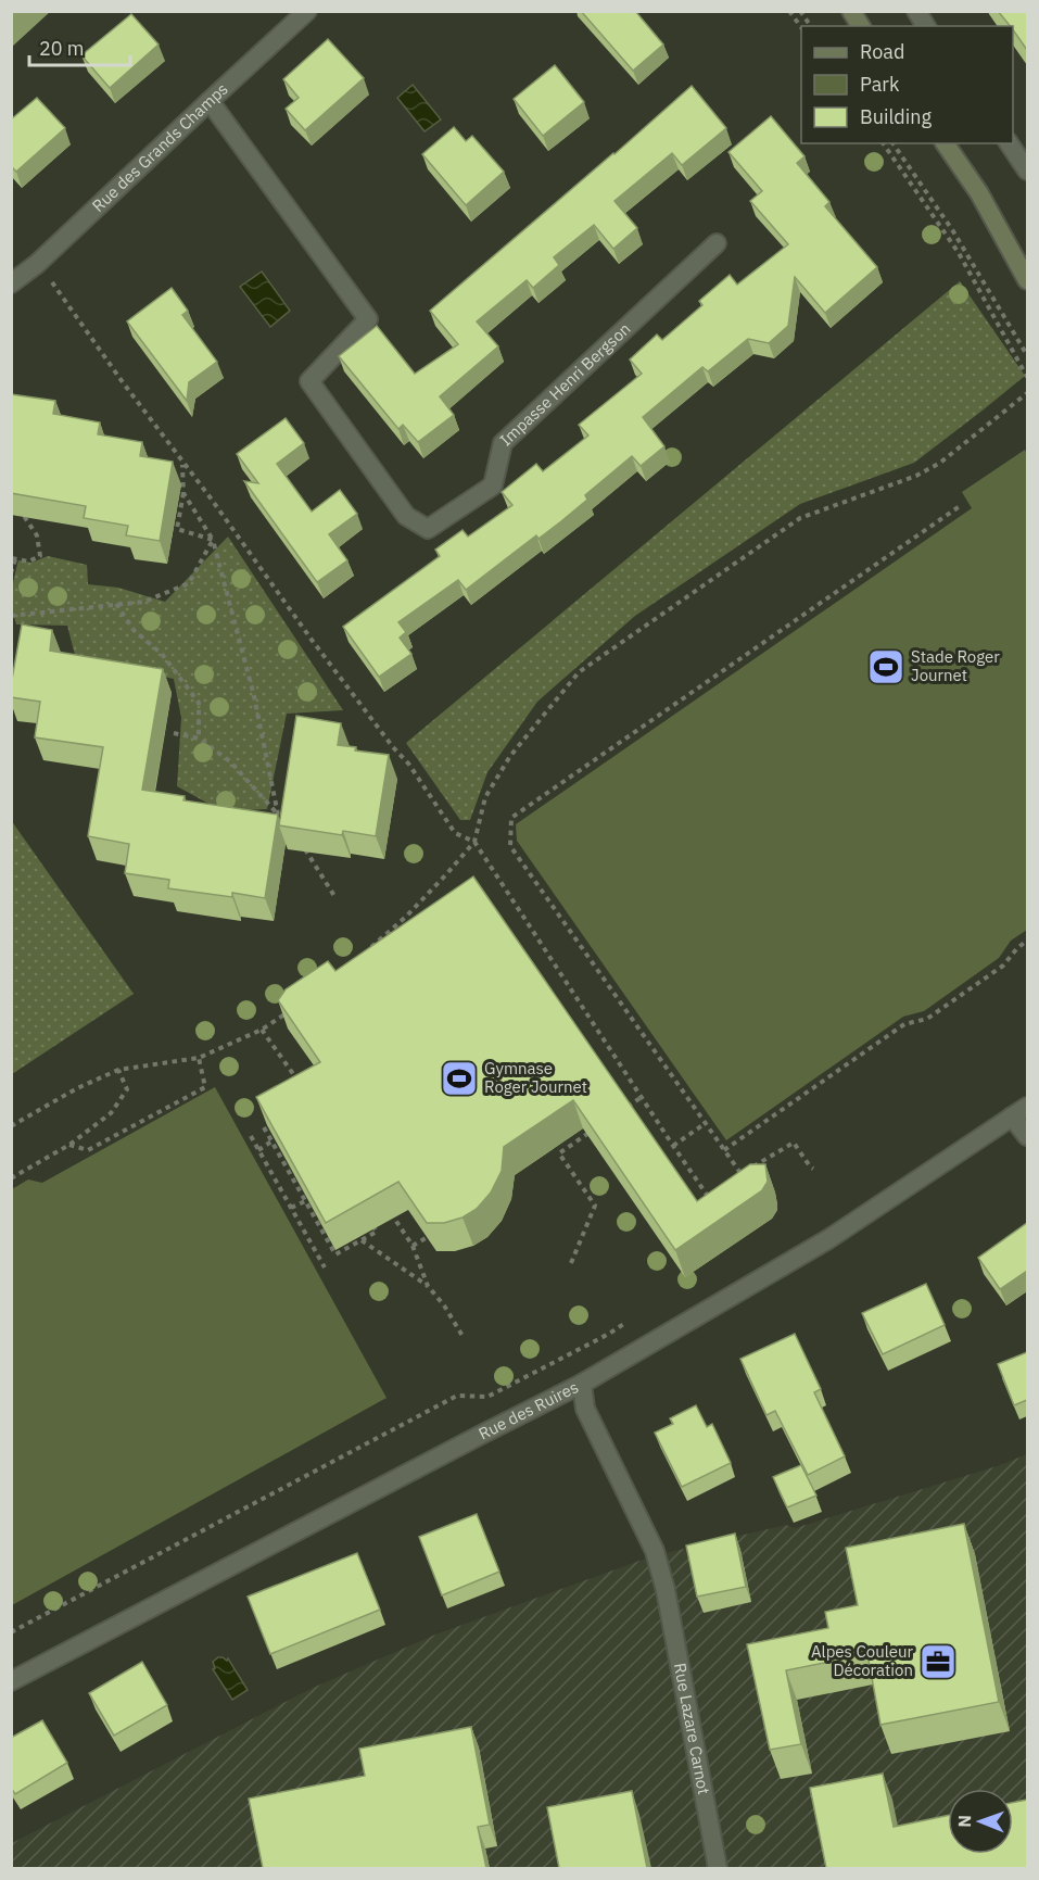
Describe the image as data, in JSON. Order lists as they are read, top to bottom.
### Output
{
  "streets": {
    "street": [
      "Rue des Grands Champs",
      "Impasse Henri Bergson",
      "Rue des Ruires",
      "Rue Lazare Carnot"
    ]
  },
  "crossings": [
    ["Rue des Grands Champs", "Impasse Henri Bergson"],
    ["Rue des Ruires", "Rue Lazare Carnot"]
  ],
  "places": {
    "sports": ["Stade Roger Journet", "Gymnase Roger Journet"],
    "office": ["Alpes Couleur Décoration"]
  },
  "legend": ["Road", "Park", "Building"],
  "scale_bar": "20 m",
  "north": "left"
}
